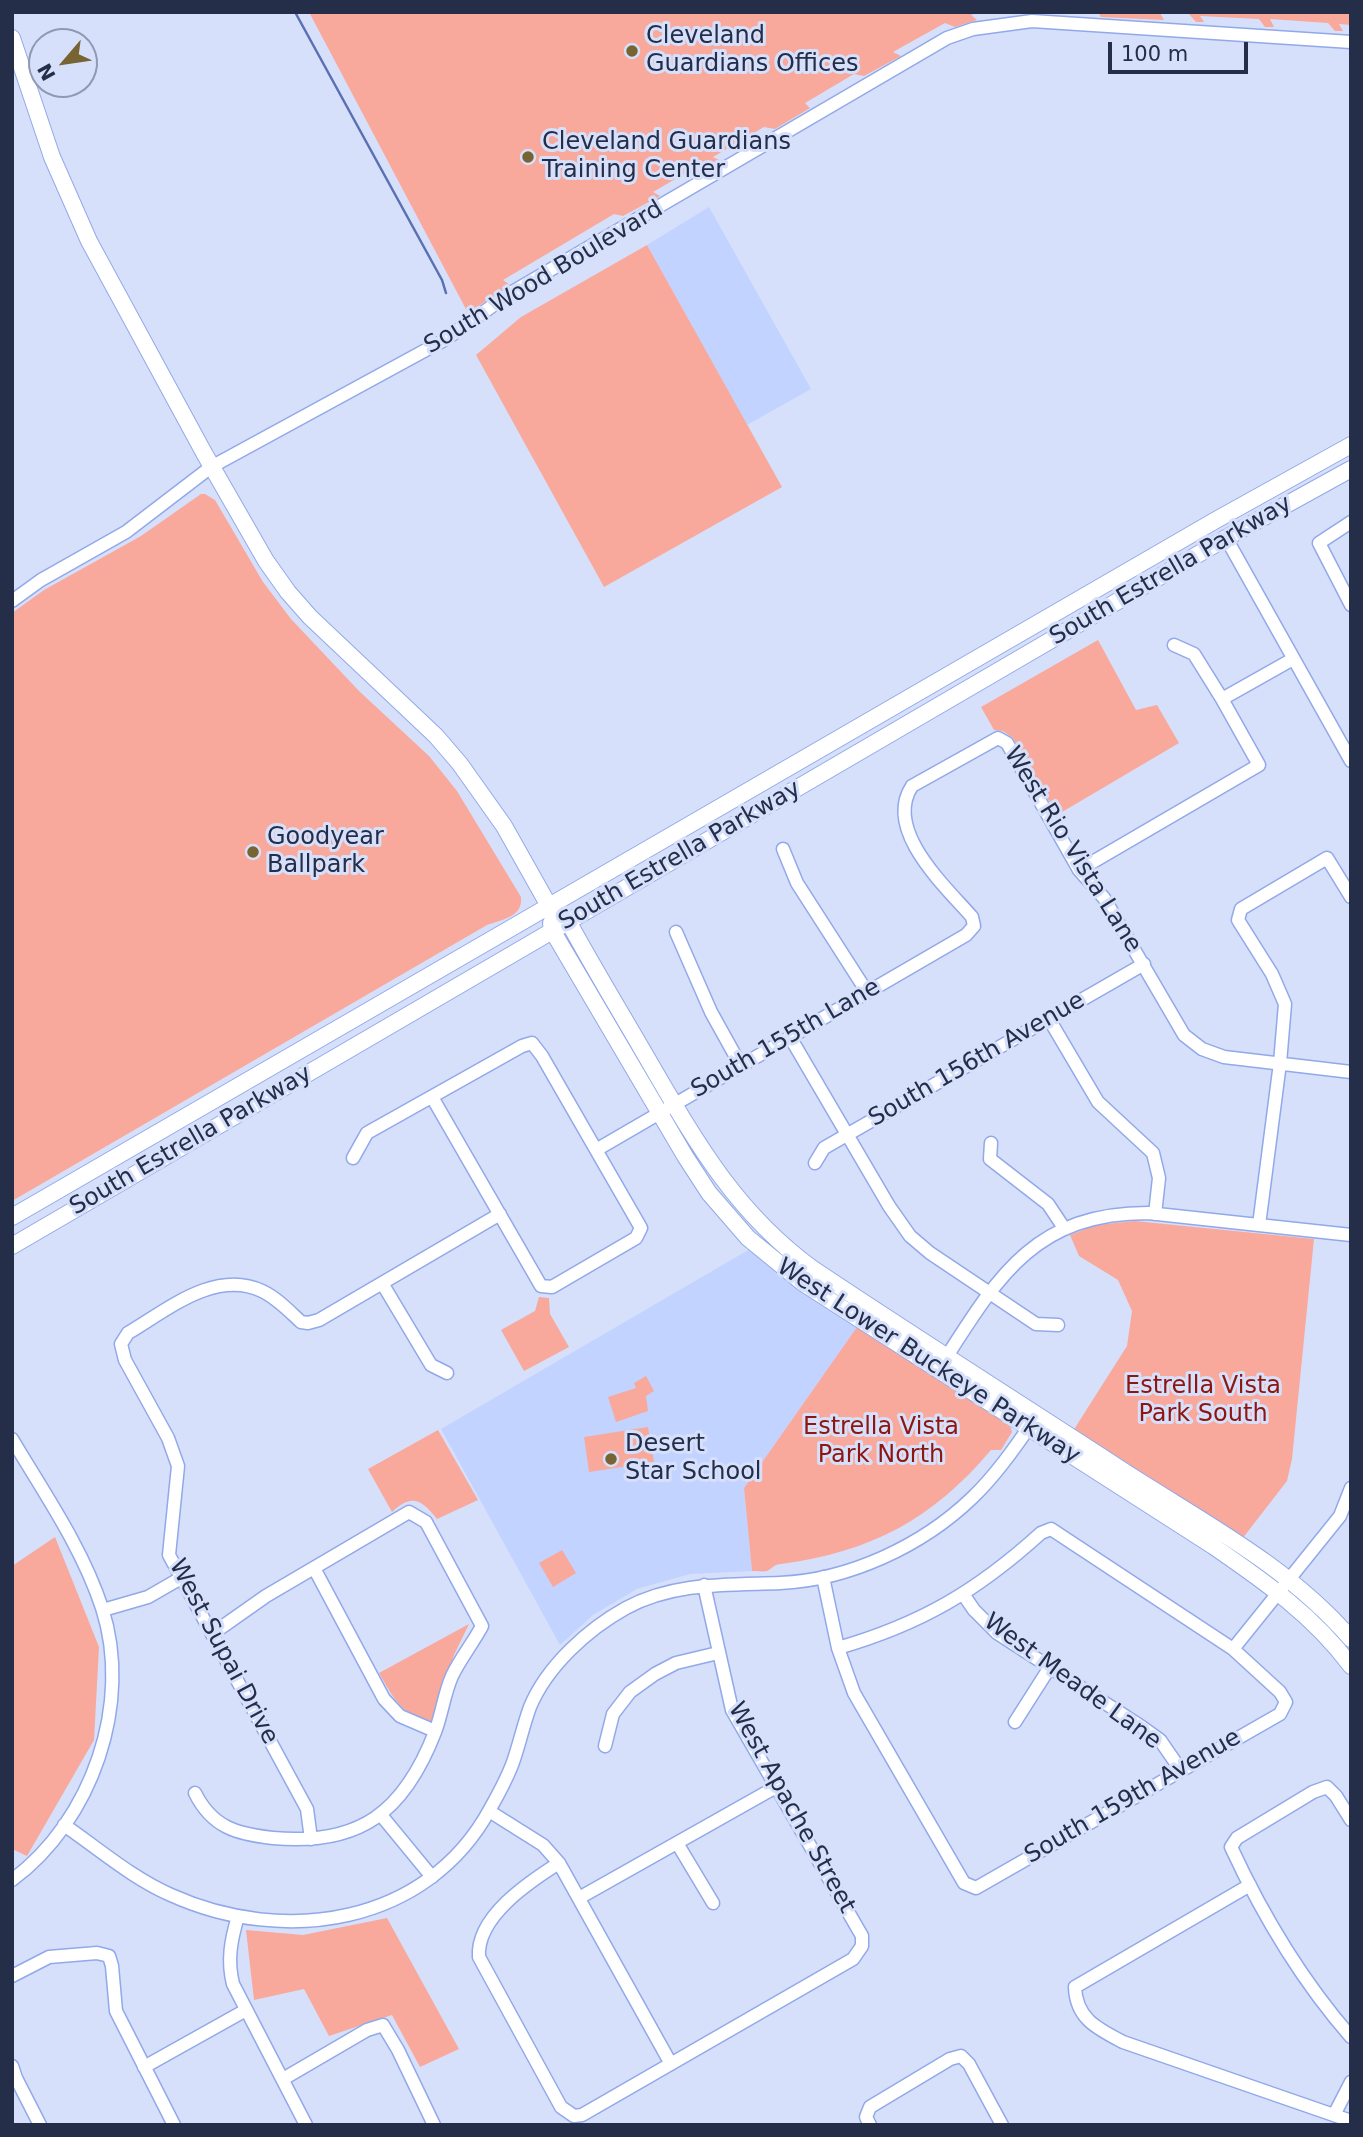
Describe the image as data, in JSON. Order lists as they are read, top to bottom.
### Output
{
  "streets": {
    "main road": ["South Estrella Parkway", "West Lower Buckeye Parkway"],
    "street": [
      "South Wood Boulevard",
      "West Rio Vista Lane",
      "South 155th Lane",
      "South 156th Avenue",
      "West Supai Drive",
      "West Meade Lane",
      "South 159th Avenue",
      "West Apache Street"
    ]
  },
  "crossings": [
    ["South Wood Boulevard", "West Lower Buckeye Parkway"],
    ["South Estrella Parkway", "West Lower Buckeye Parkway"],
    ["West Rio Vista Lane", "South 155th Lane"],
    ["West Rio Vista Lane", "South 156th Avenue"],
    ["South 155th Lane", "West Lower Buckeye Parkway"],
    ["West Meade Lane", "South 159th Avenue"]
  ],
  "parks": ["Estrella Vista Park South", "Estrella Vista Park North"],
  "places": [
    "Cleveland Guardians Offices",
    "Cleveland Guardians Training Center",
    "Goodyear Ballpark",
    "Desert Star School"
  ],
  "scale_bar": "100 m",
  "north": "bottom left"
}
